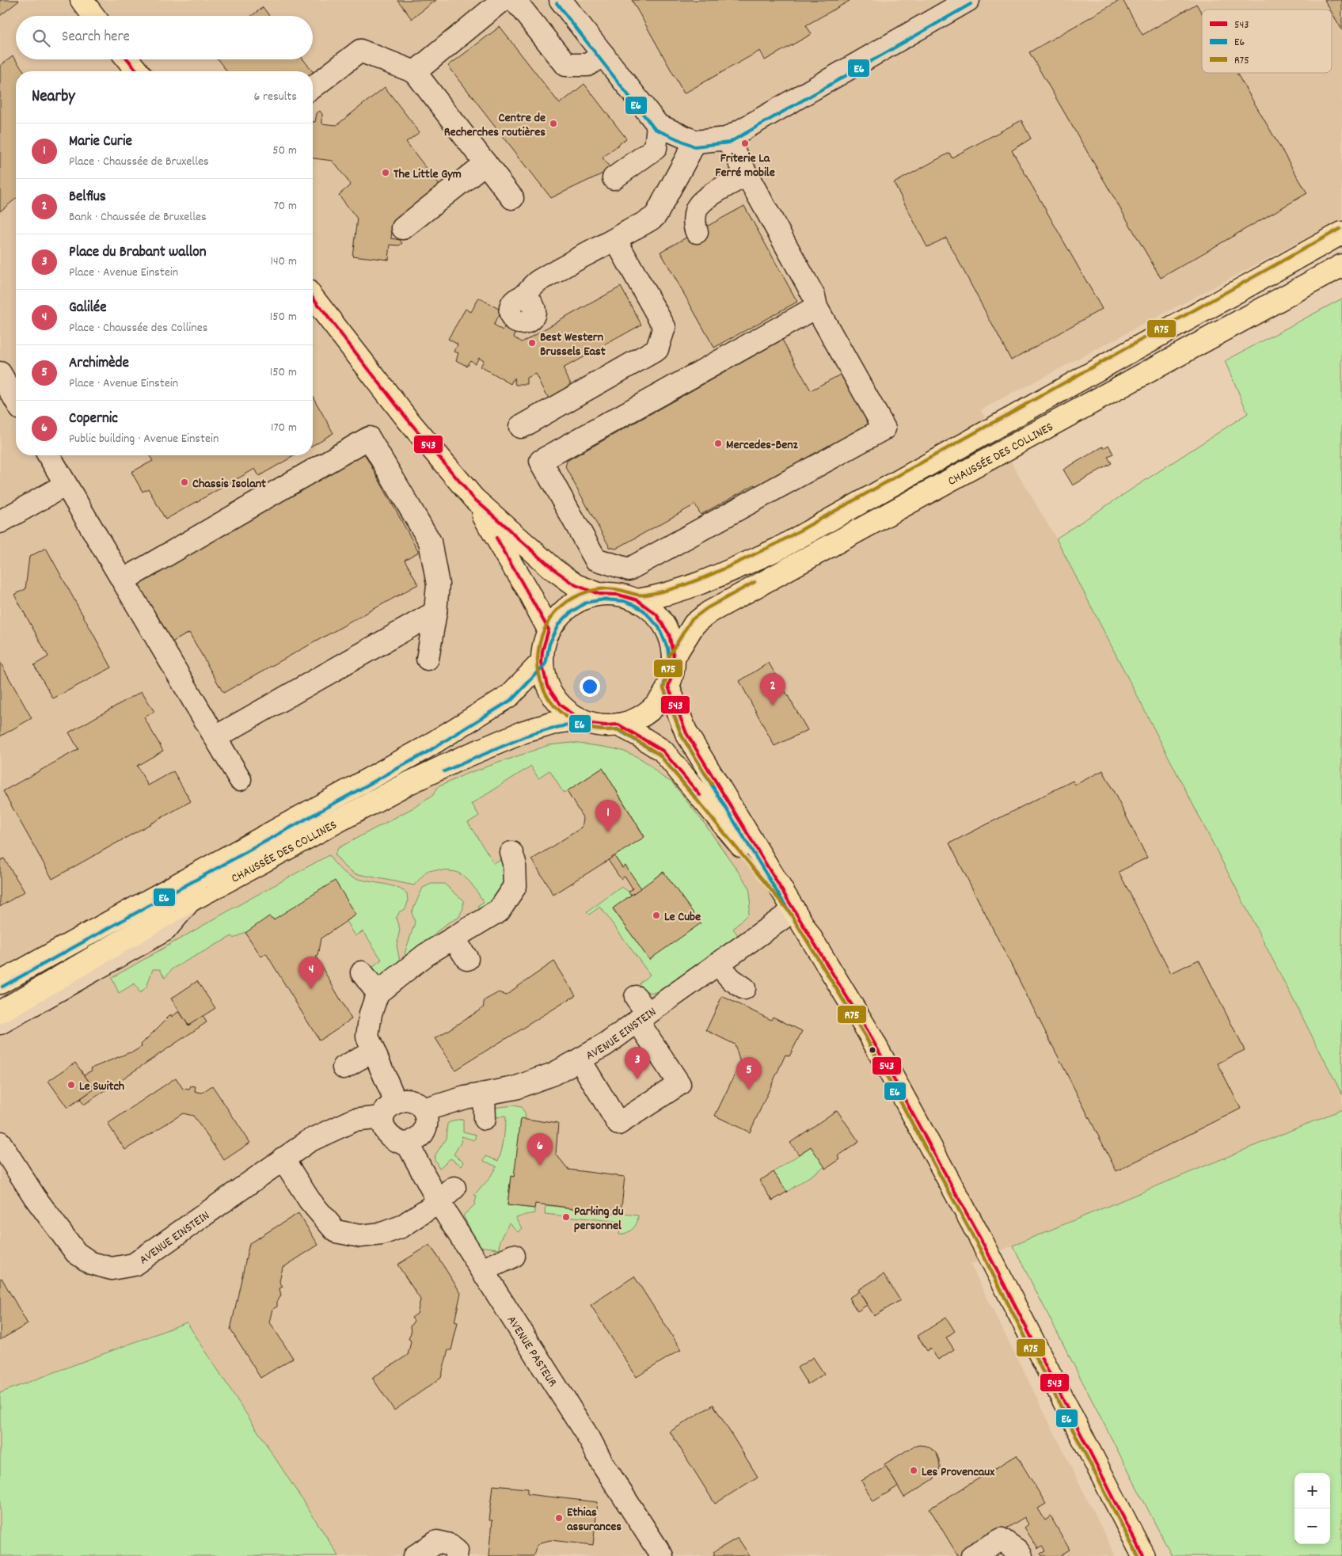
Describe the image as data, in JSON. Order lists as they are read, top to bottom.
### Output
{
  "streets": {
    "main road": ["CHAUSSÉE DES COLLINES"],
    "street": ["AVENUE EINSTEIN", "AVENUE PASTEUR"]
  },
  "crossings": [
    ["AVENUE EINSTEIN", "AVENUE PASTEUR"]
  ],
  "places": [
    "Centre de Recherches routières",
    "Friterie La Ferré mobile",
    "The Little Gym",
    "Best Western Brussels East",
    "Mercedes-Benz",
    "Chassis Isolant",
    "Le Cube",
    "Le Switch",
    "Parking du personnel",
    "Les Provencaux",
    "Ethias assurances"
  ],
  "lines": ["transit line E6", "transit line 543", "transit line R75"],
  "legend": ["543", "E6", "R75"],
  "page": {
    "search": "Search here",
    "heading": ["Nearby", "6 results"],
    "list": [
      {
        "mark": "1",
        "name": "Marie Curie",
        "note": "Place · Chaussée de Bruxelles",
        "value": "50 m"
      },
      {
        "mark": "2",
        "name": "Belfius",
        "note": "Bank · Chaussée de Bruxelles",
        "value": "70 m"
      },
      {
        "mark": "3",
        "name": "Place du Brabant wallon",
        "note": "Place · Avenue Einstein",
        "value": "140 m"
      },
      {
        "mark": "4",
        "name": "Galilée",
        "note": "Place · Chaussée des Collines",
        "value": "150 m"
      },
      {
        "mark": "5",
        "name": "Archimède",
        "note": "Place · Avenue Einstein",
        "value": "150 m"
      },
      {
        "mark": "6",
        "name": "Copernic",
        "note": "Public building · Avenue Einstein",
        "value": "170 m"
      }
    ],
    "pins": [
      "2",
      "1",
      "4",
      "3",
      "5",
      "6"
    ],
    "map_buttons": ["+", "−"]
  }
}
